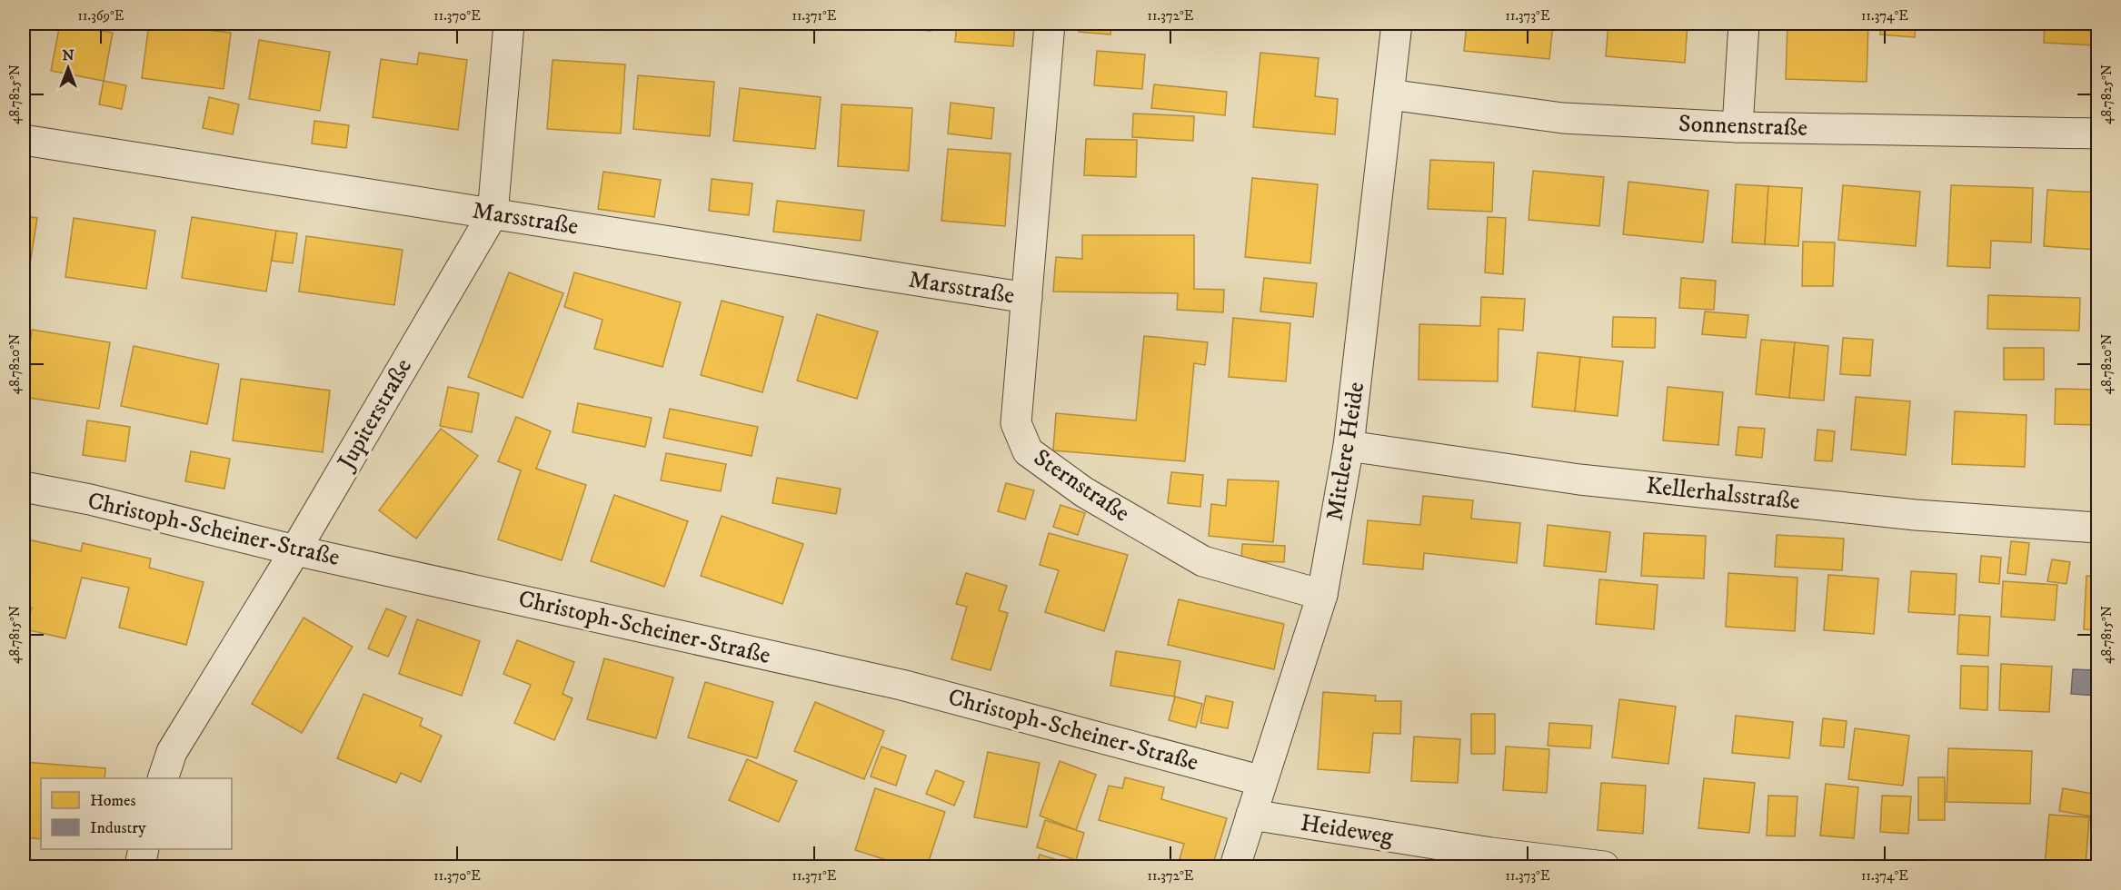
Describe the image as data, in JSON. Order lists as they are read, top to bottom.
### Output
{
  "streets": {
    "street": [
      "Sonnenstraße",
      "Marsstraße",
      "Jupiterstraße",
      "Mittlere Heide",
      "Sternstraße",
      "Kellerhalsstraße",
      "Christoph-Scheiner-Straße",
      "Heideweg"
    ]
  },
  "crossings": [
    ["Sonnenstraße", "Mittlere Heide"],
    ["Marsstraße", "Jupiterstraße"],
    ["Marsstraße", "Sternstraße"],
    ["Jupiterstraße", "Christoph-Scheiner-Straße"],
    ["Mittlere Heide", "Sternstraße"],
    ["Mittlere Heide", "Kellerhalsstraße"],
    ["Mittlere Heide", "Christoph-Scheiner-Straße"],
    ["Mittlere Heide", "Heideweg"]
  ],
  "legend": ["Homes", "Industry"],
  "north": "top",
  "coordinates": [
    "11.369°E",
    "11.370°E",
    "11.371°E",
    "11.372°E",
    "11.373°E",
    "11.374°E",
    "48.7825°N",
    "48.7820°N",
    "48.7815°N"
  ]
}
